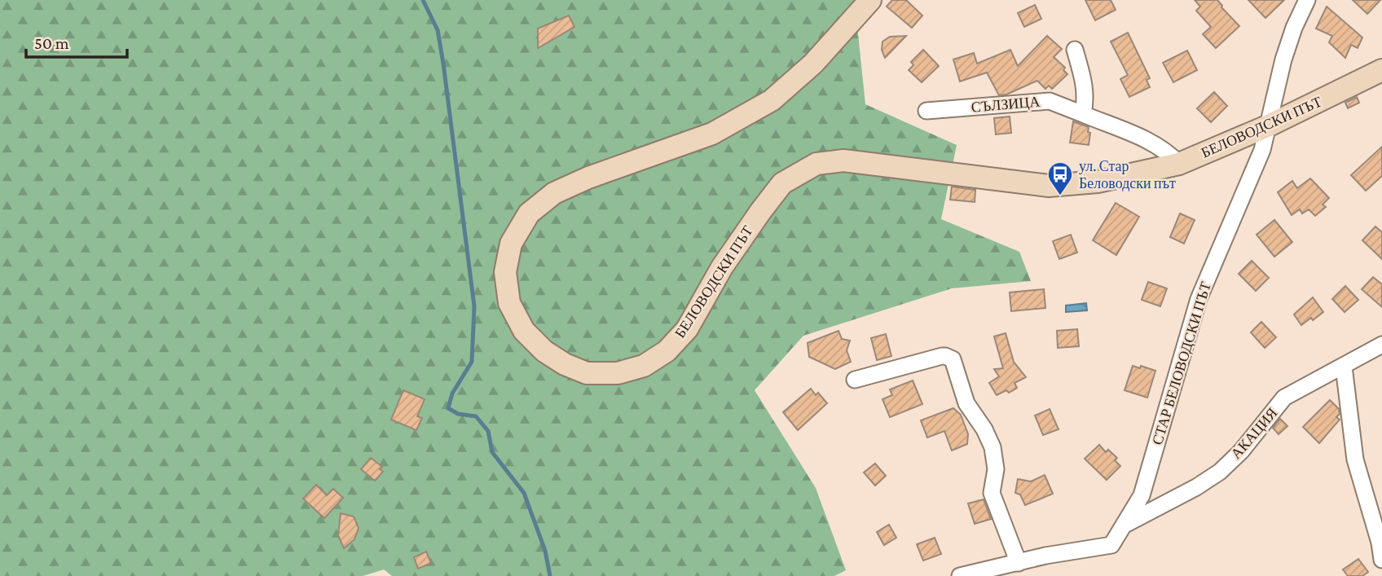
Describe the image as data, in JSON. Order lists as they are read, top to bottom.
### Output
{
  "streets": {
    "street": [
      "СЪЛЗИЦА",
      "БЕЛОВОДСКИ ПЪТ",
      "СТАР БЕЛОВОДСКИ ПЪТ",
      "АКАЦИЯ"
    ]
  },
  "crossings": [
    ["СЪЛЗИЦА", "БЕЛОВОДСКИ ПЪТ"],
    ["БЕЛОВОДСКИ ПЪТ", "СТАР БЕЛОВОДСКИ ПЪТ"],
    ["СТАР БЕЛОВОДСКИ ПЪТ", "АКАЦИЯ"]
  ],
  "places": {
    "bus stop": ["ул. Стар Беловодски път"]
  },
  "scale_bar": "50 m"
}
